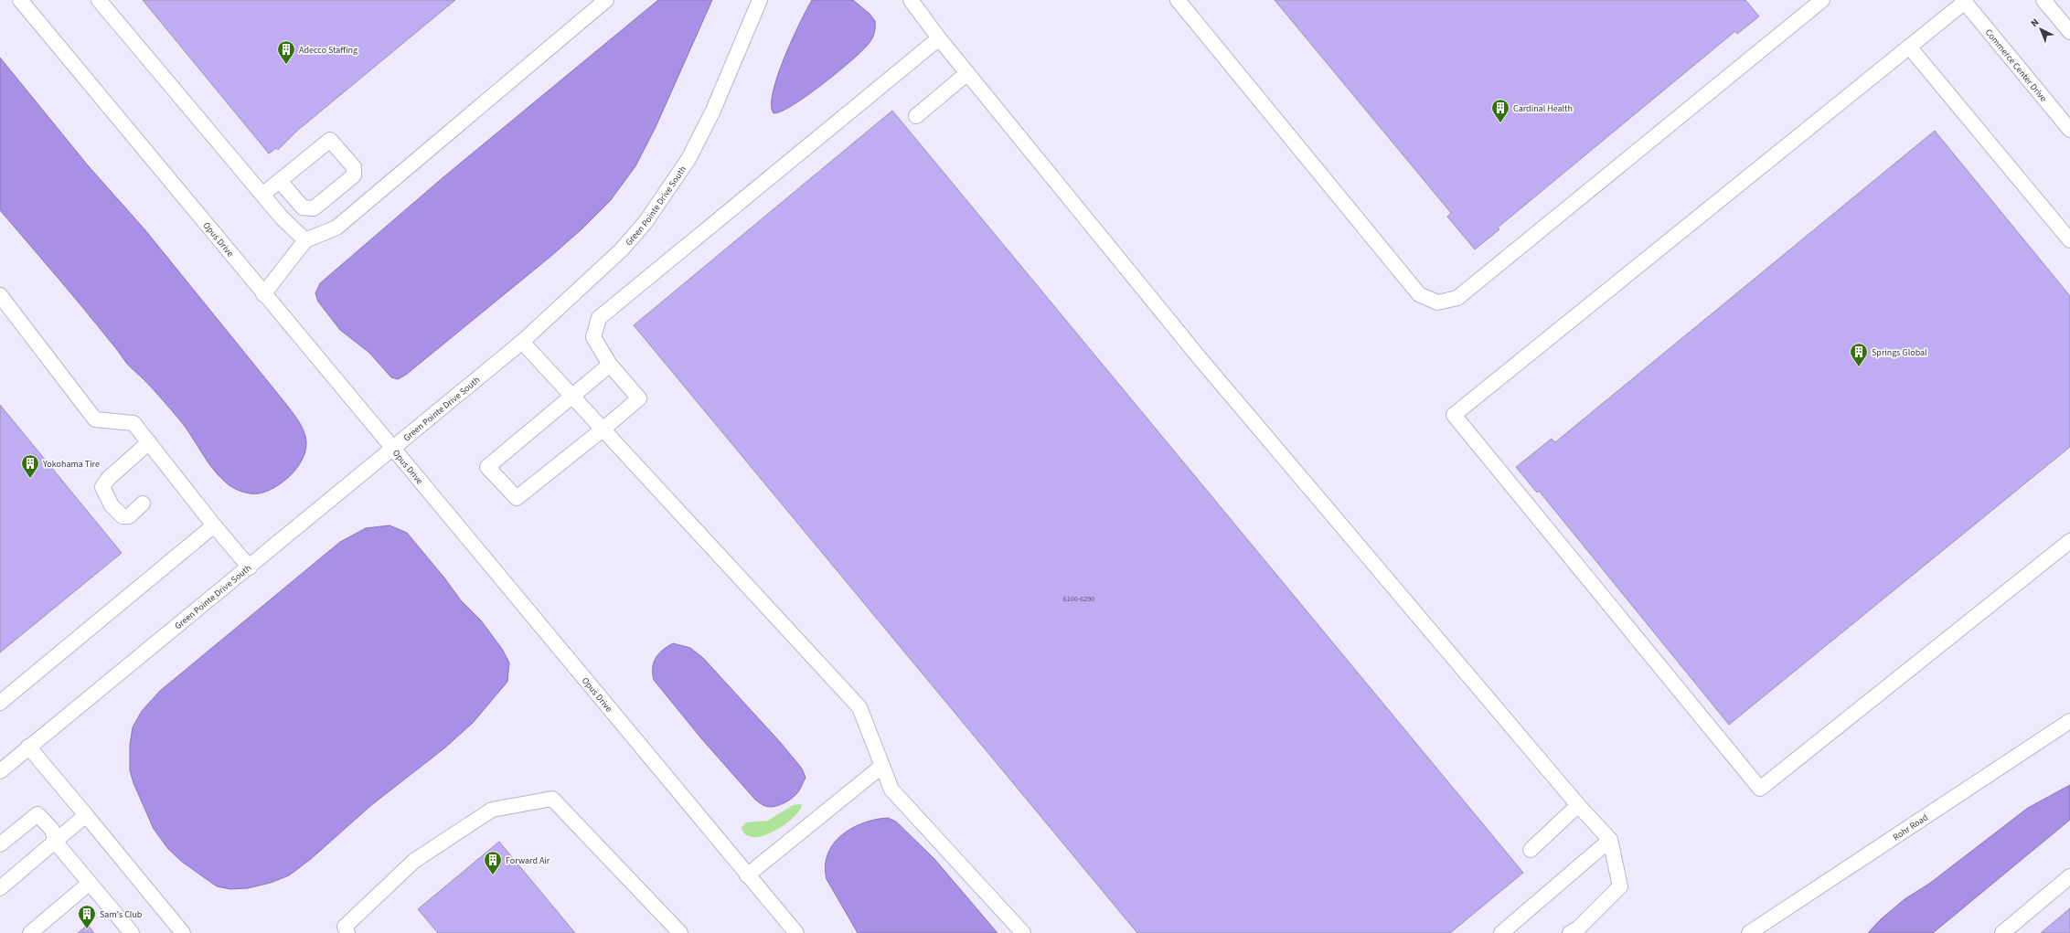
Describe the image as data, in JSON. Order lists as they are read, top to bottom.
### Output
{
  "streets": {
    "street": [
      "Commerce Center Drive",
      "Green Pointe Drive South",
      "Opus Drive",
      "Rohr Road"
    ]
  },
  "crossings": [
    ["Green Pointe Drive South", "Opus Drive"]
  ],
  "places": {
    "building": [
      "Adecco Staffing",
      "Cardinal Health",
      "Springs Global",
      "Yokohama Tire",
      "Forward Air",
      "Sam's Club"
    ]
  },
  "house_numbers": ["6100-6290"],
  "north": "top left"
}
